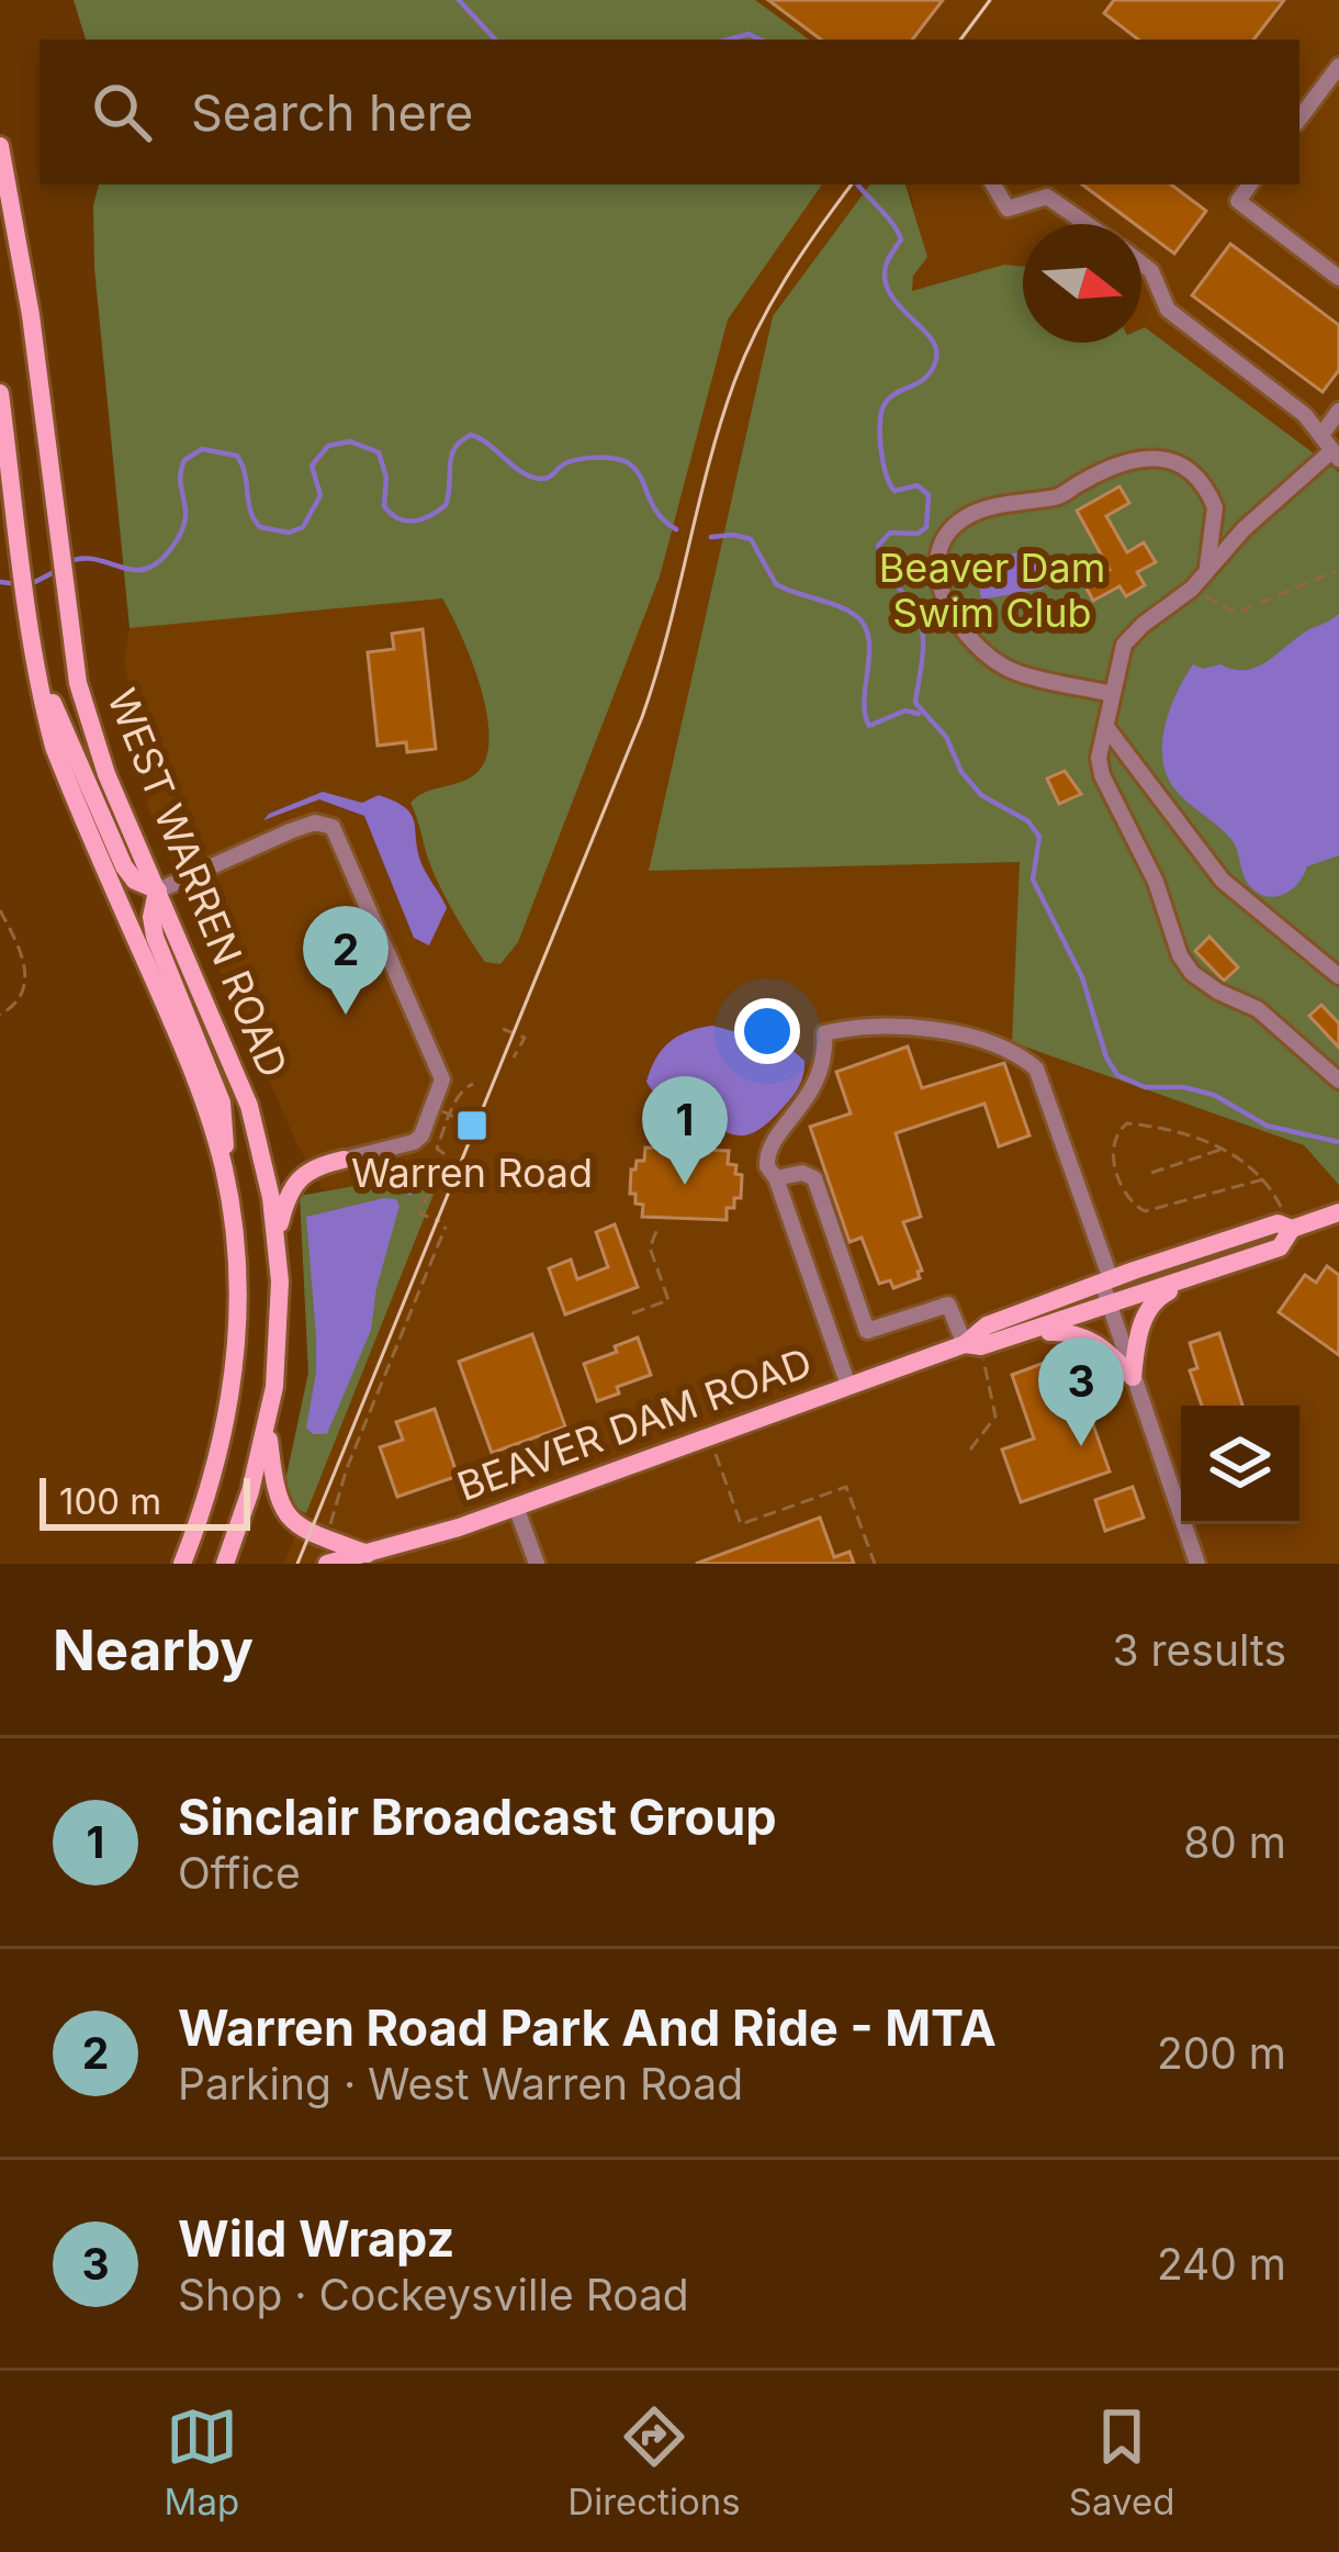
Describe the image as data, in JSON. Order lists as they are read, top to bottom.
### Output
{
  "streets": {
    "main road": ["WEST WARREN ROAD", "BEAVER DAM ROAD"]
  },
  "parks": ["Beaver Dam Swim Club"],
  "places": {
    "transit": ["Warren Road"]
  },
  "scale_bar": "100 m",
  "north": "right",
  "page": {
    "search": "Search here",
    "pins": ["2", "1", "3"],
    "scale": "100 m",
    "heading": ["Nearby", "3 results"],
    "list": [
      {
        "mark": "1",
        "name": "Sinclair Broadcast Group",
        "note": "Office",
        "value": "80 m"
      },
      {
        "mark": "2",
        "name": "Warren Road Park And Ride - MTA",
        "note": "Parking · West Warren Road",
        "value": "200 m"
      },
      {
        "mark": "3",
        "name": "Wild Wrapz",
        "note": "Shop · Cockeysville Road",
        "value": "240 m"
      }
    ],
    "nav": ["Map", "Directions", "Saved"]
  }
}
